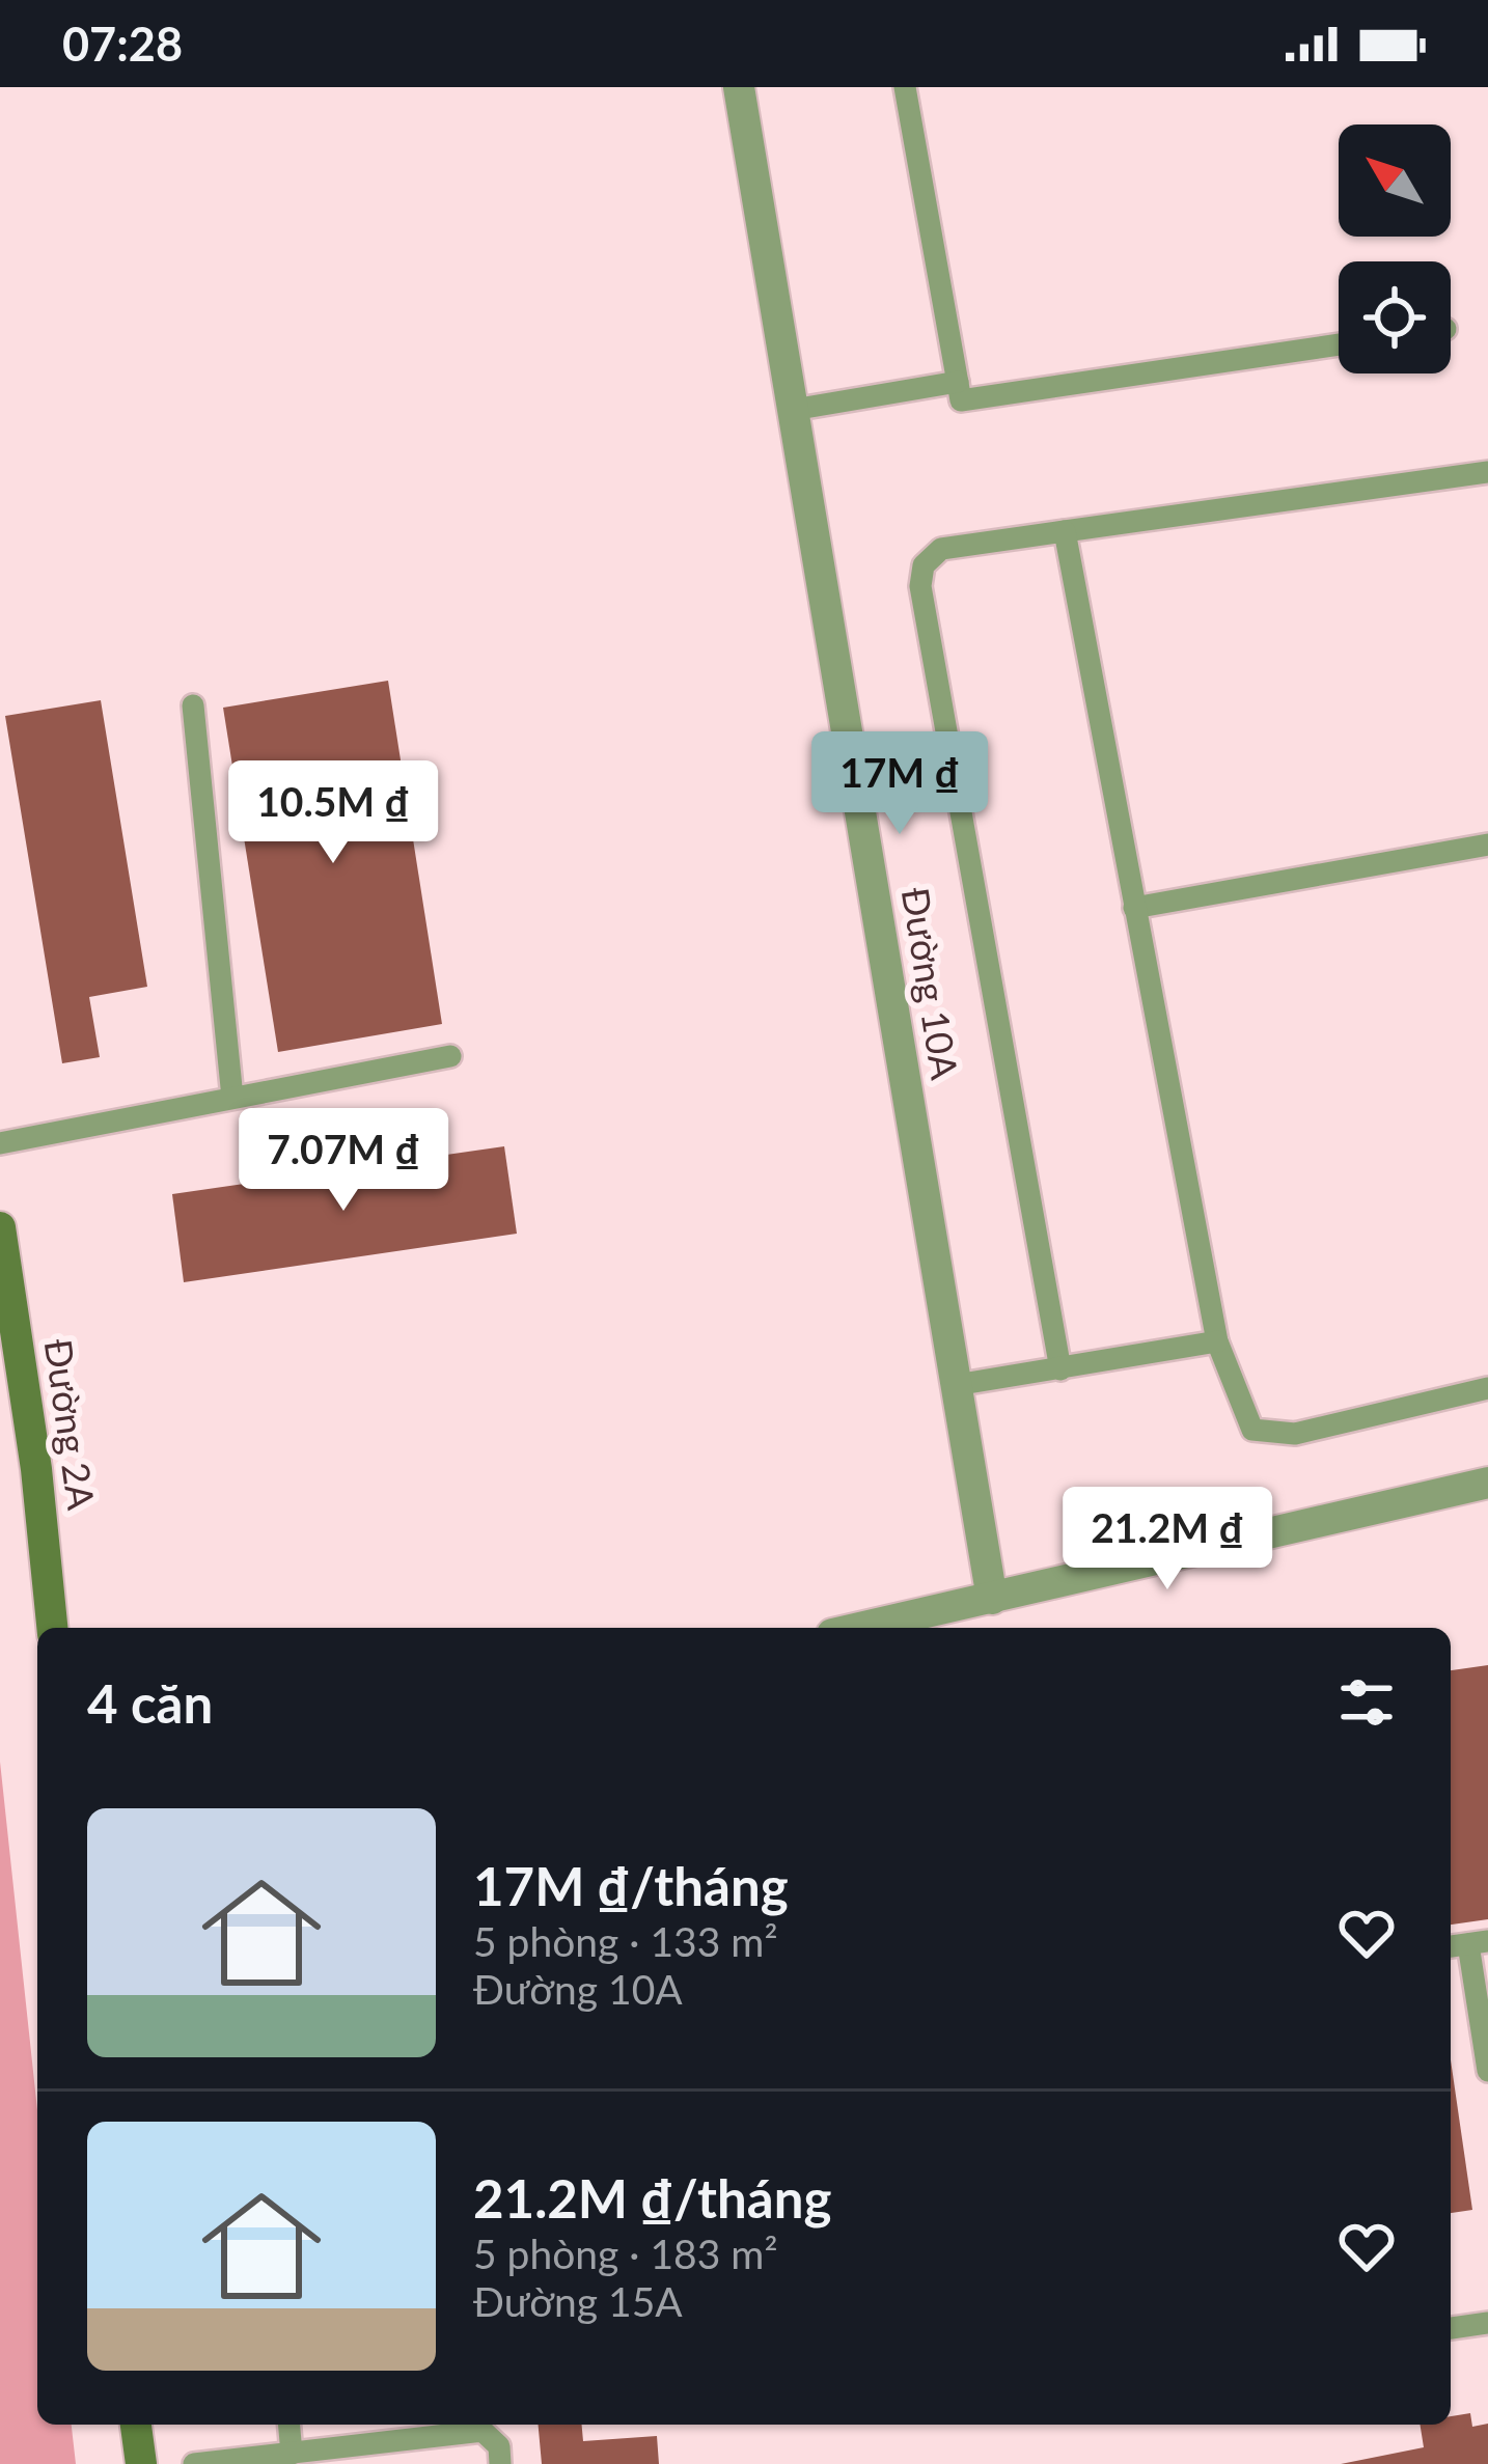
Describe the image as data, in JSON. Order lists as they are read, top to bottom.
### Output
{
  "streets": {
    "street": ["Đường 10A", "Đường 2A"]
  },
  "north": "top left",
  "page": {
    "status": "07:28",
    "price": [
      "17M ₫",
      "10.5M ₫",
      "7.07M ₫",
      "21.2M ₫"
    ],
    "heading": "4 căn",
    "list": [
      {
        "name": "17M ₫/tháng",
        "note": "5 phòng · 133 m² · Đường 10A"
      },
      {
        "name": "21.2M ₫/tháng",
        "note": "5 phòng · 183 m² · Đường 15A"
      }
    ]
  }
}
